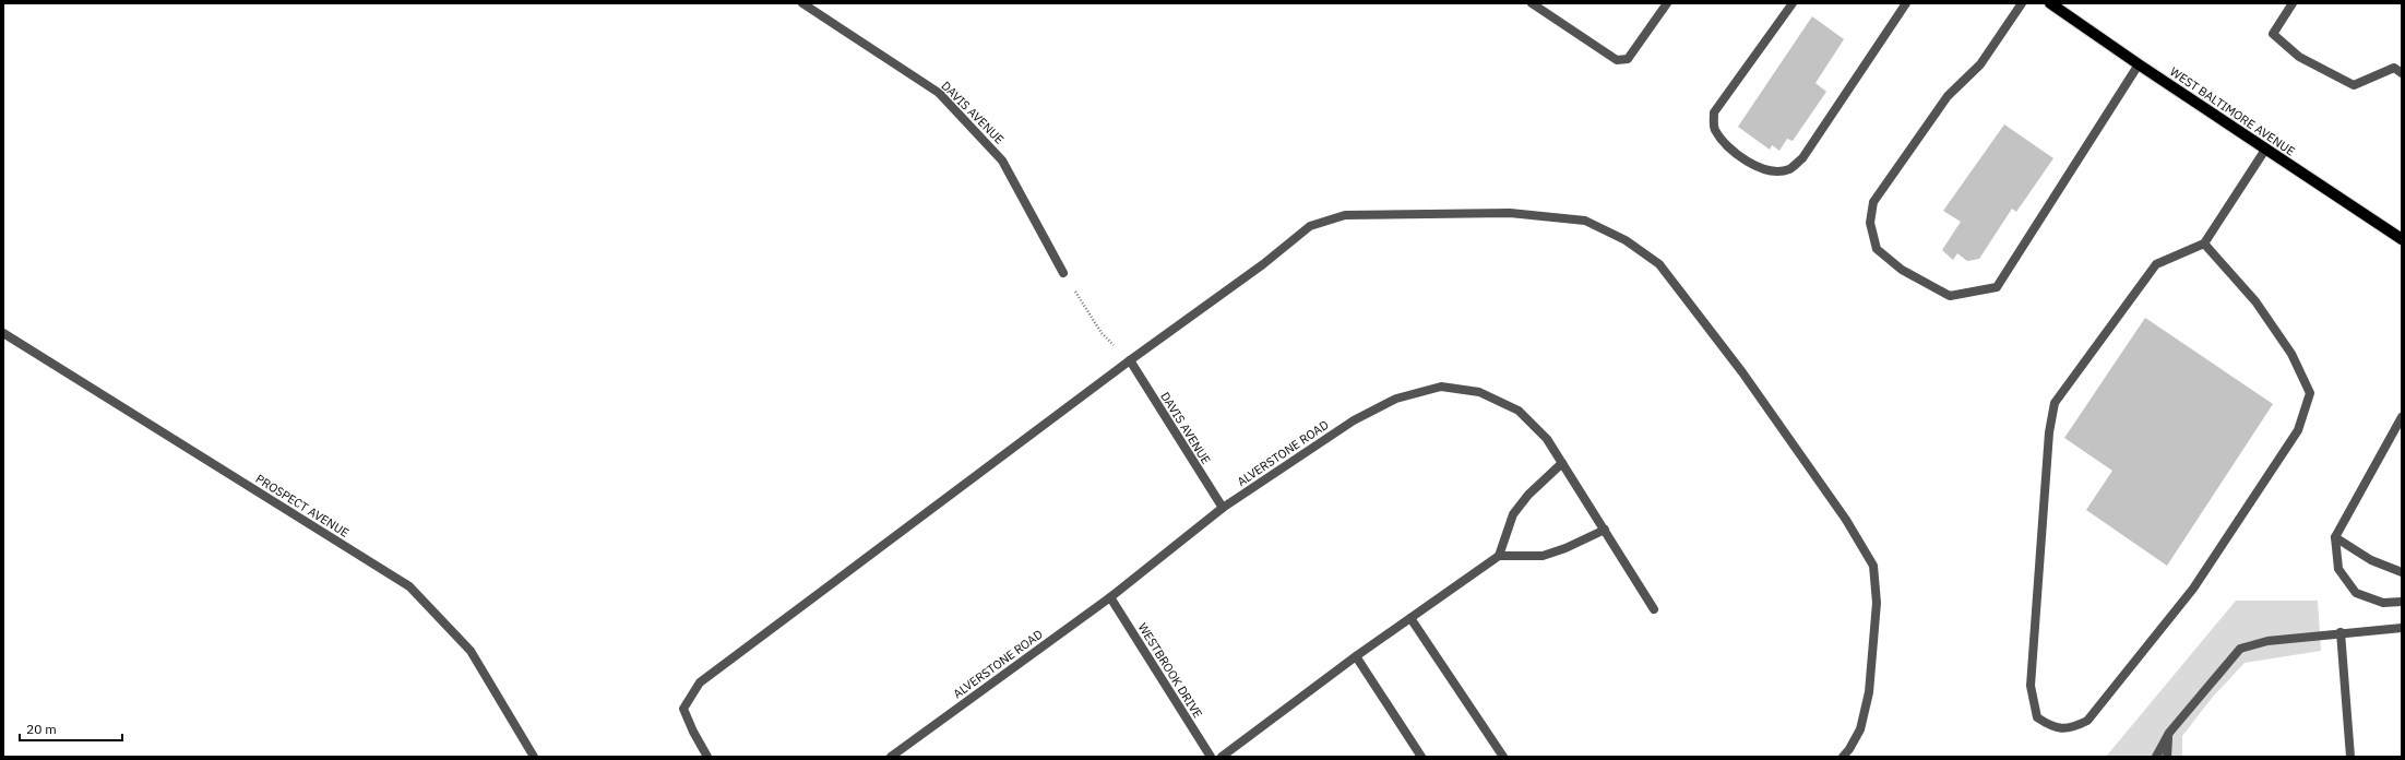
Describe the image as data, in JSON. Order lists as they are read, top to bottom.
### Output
{
  "streets": {
    "main road": ["WEST BALTIMORE AVENUE"],
    "street": [
      "DAVIS AVENUE",
      "ALVERSTONE ROAD",
      "PROSPECT AVENUE",
      "WESTBROOK DRIVE"
    ]
  },
  "crossings": [
    ["DAVIS AVENUE", "ALVERSTONE ROAD"],
    ["ALVERSTONE ROAD", "WESTBROOK DRIVE"]
  ],
  "scale_bar": "20 m"
}
